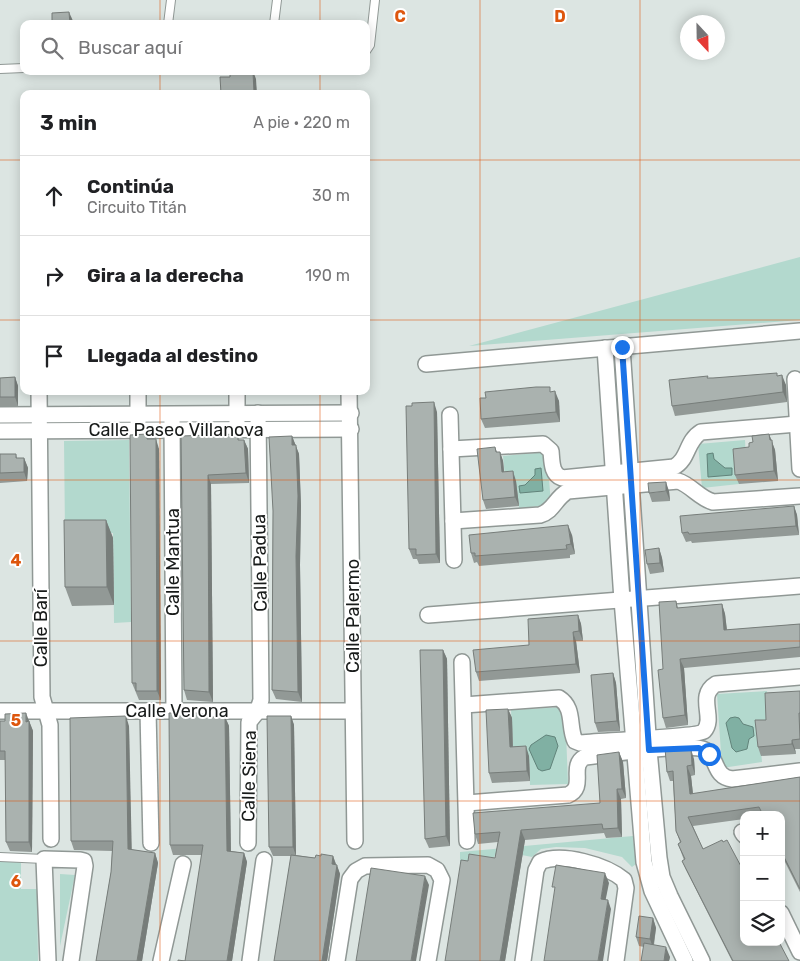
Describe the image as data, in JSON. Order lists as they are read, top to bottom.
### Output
{
  "streets": {
    "street": [
      "Calle Paseo Villanova",
      "Calle Mantua",
      "Calle Padua",
      "Calle Palermo",
      "Calle Barí",
      "Calle Verona",
      "Calle Siena"
    ]
  },
  "crossings": [
    ["Calle Paseo Villanova", "Calle Mantua"],
    ["Calle Paseo Villanova", "Calle Padua"],
    ["Calle Paseo Villanova", "Calle Palermo"],
    ["Calle Paseo Villanova", "Calle Barí"],
    ["Calle Mantua", "Calle Verona"],
    ["Calle Padua", "Calle Verona"],
    ["Calle Padua", "Calle Siena"],
    ["Calle Palermo", "Calle Verona"],
    ["Calle Barí", "Calle Verona"],
    ["Calle Verona", "Calle Siena"]
  ],
  "north": "bottom",
  "page": {
    "search": "Buscar aquí",
    "heading": ["3 min", "A pie · 220 m"],
    "list": [
      ["Continúa", "Circuito Titán", "30 m"],
      ["Gira a la derecha", "190 m"],
      "Llegada al destino"
    ],
    "map_buttons": ["+", "−"]
  },
  "grid": {
    "columns": ["C", "D"],
    "rows": ["4", "5", "6"]
  }
}
